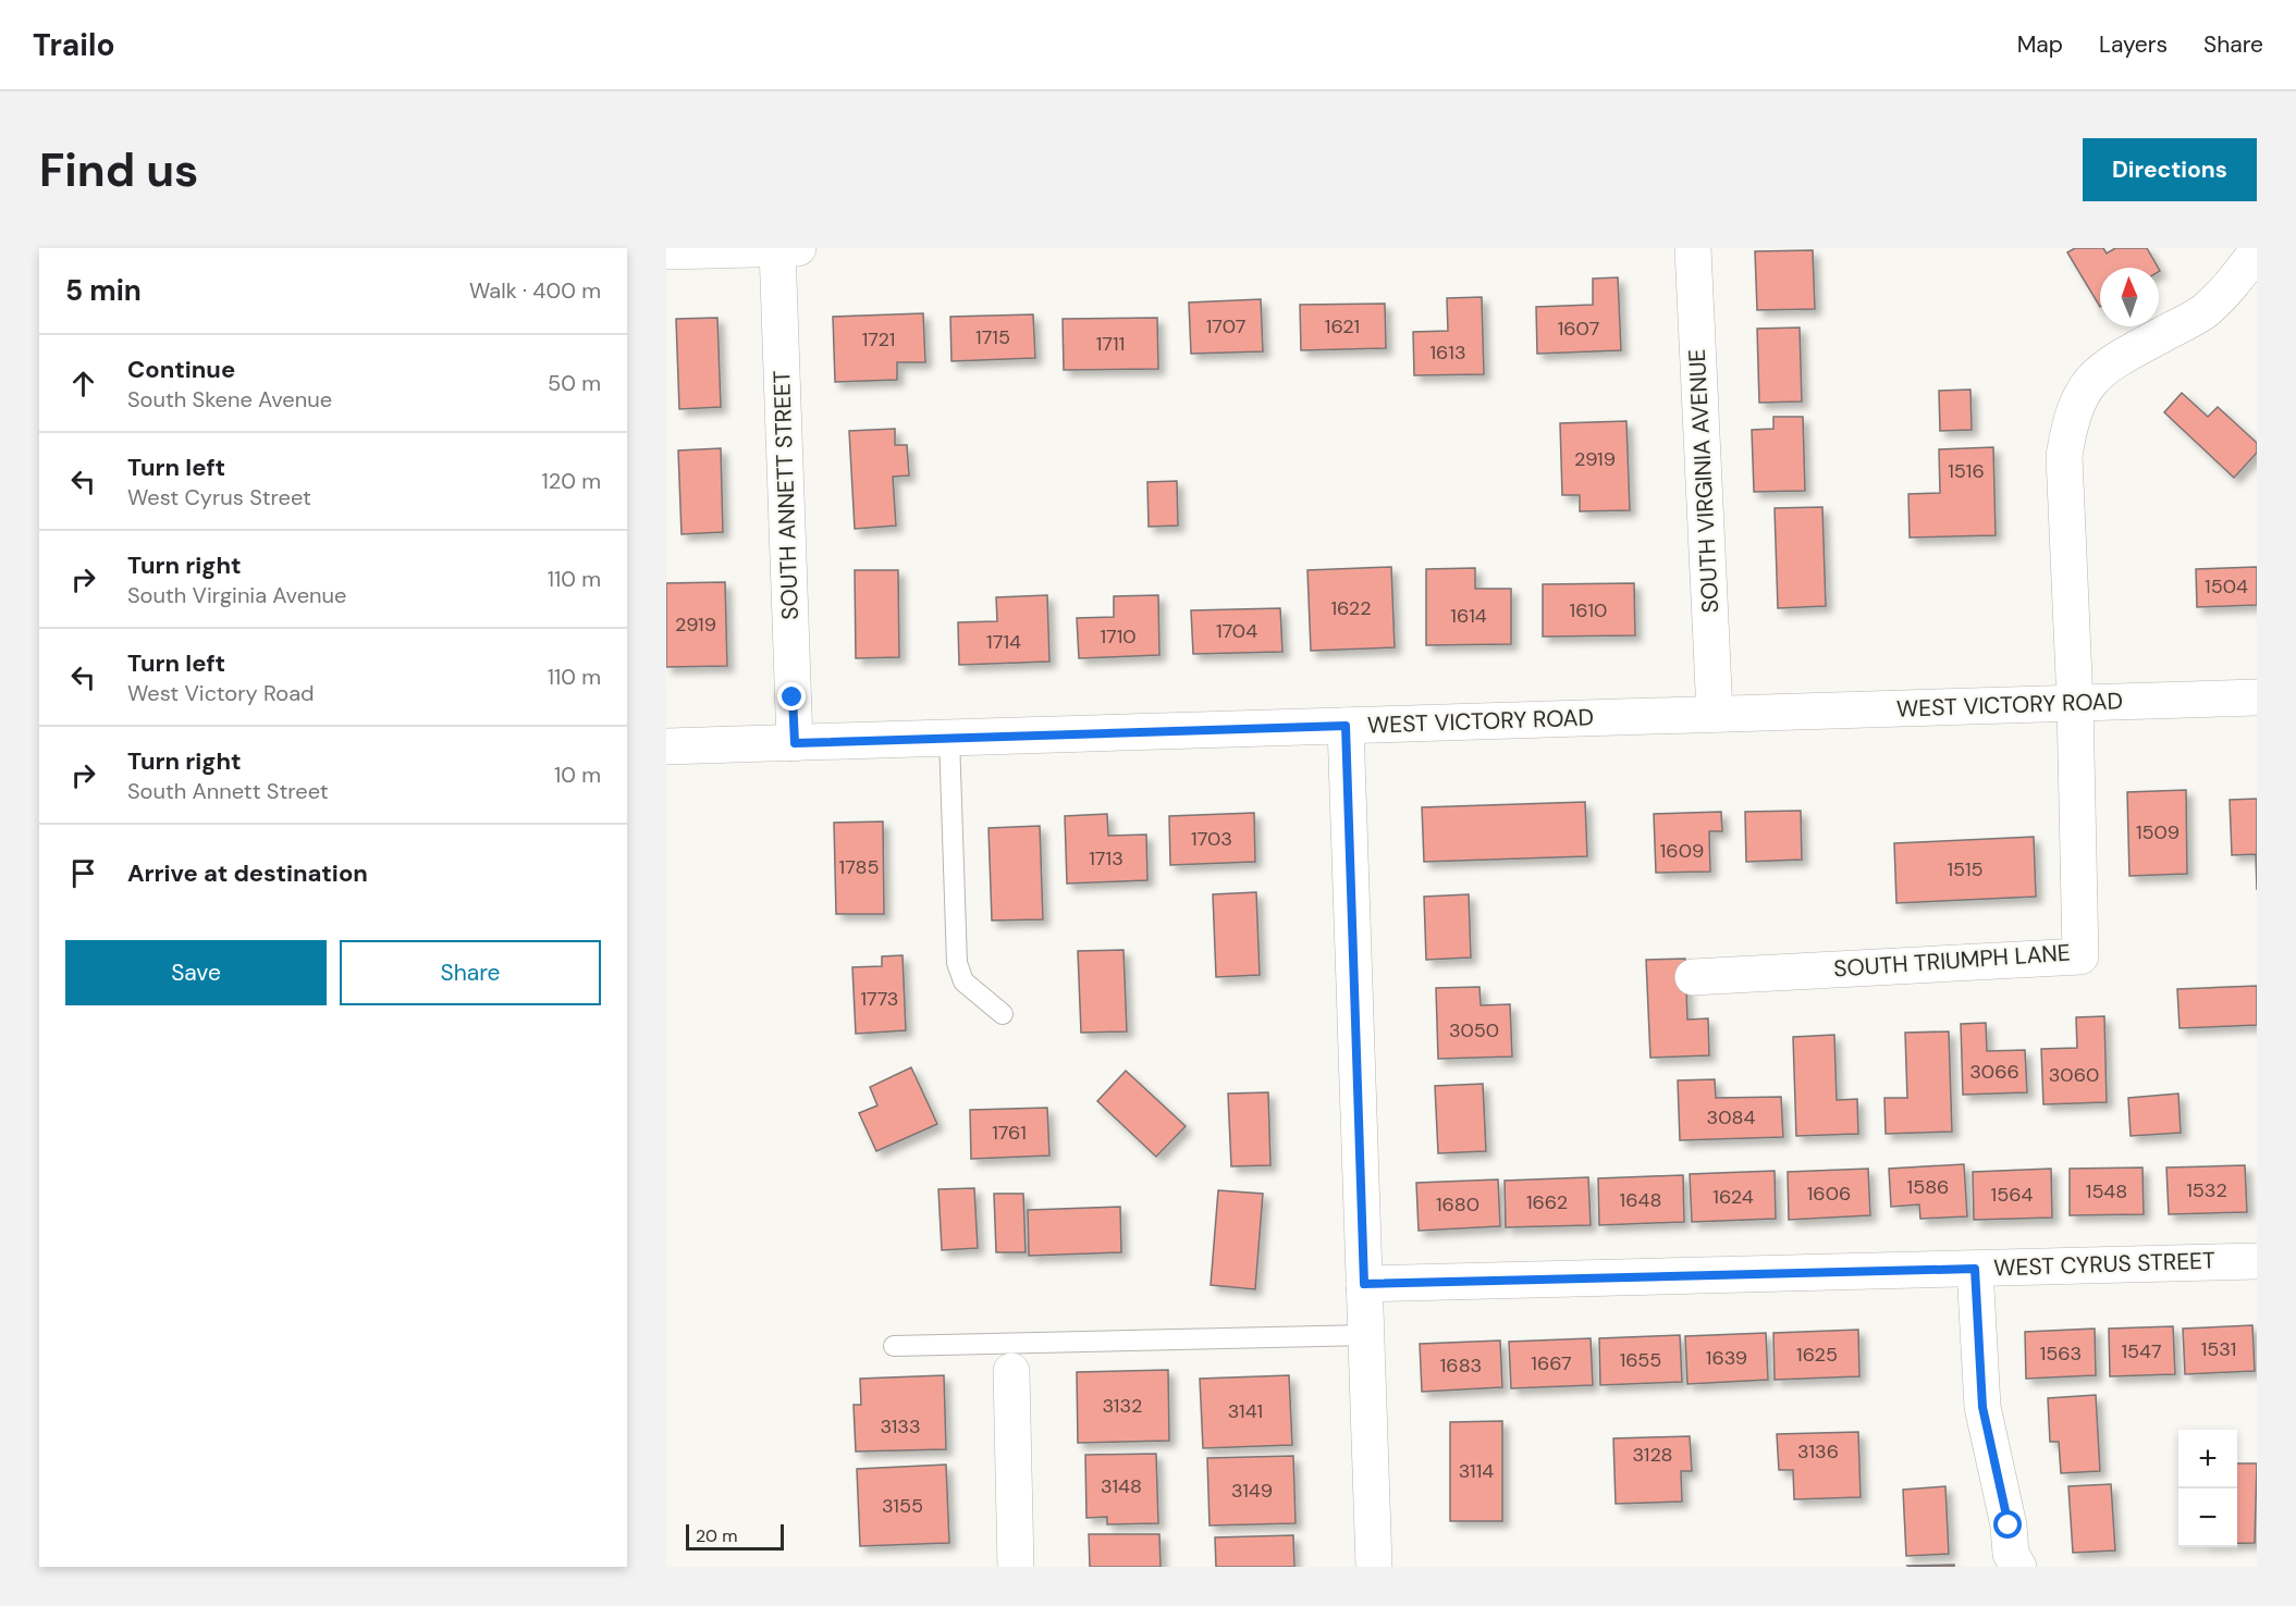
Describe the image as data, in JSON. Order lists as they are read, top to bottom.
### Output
{
  "streets": {
    "street": [
      "SOUTH VIRGINIA AVENUE",
      "SOUTH ANNETT STREET",
      "WEST VICTORY ROAD",
      "SOUTH TRIUMPH LANE",
      "WEST CYRUS STREET"
    ]
  },
  "crossings": [
    ["SOUTH VIRGINIA AVENUE", "WEST VICTORY ROAD"],
    ["SOUTH ANNETT STREET", "WEST VICTORY ROAD"],
    ["WEST VICTORY ROAD", "SOUTH TRIUMPH LANE"]
  ],
  "house_numbers": [
    "1707",
    "1621",
    "1607",
    "1715",
    "1721",
    "1711",
    "1613",
    "2919",
    "1516",
    "1504",
    "1622",
    "1610",
    "1614",
    "2919",
    "1704",
    "1710",
    "1714",
    "1509",
    "1703",
    "1609",
    "1713",
    "1785",
    "1515",
    "1773",
    "3050",
    "3066",
    "3060",
    "3084",
    "1761",
    "1586",
    "1532",
    "1548",
    "1606",
    "1564",
    "1624",
    "1648",
    "1662",
    "1680",
    "1531",
    "1547",
    "1563",
    "1625",
    "1639",
    "1655",
    "1667",
    "1683",
    "3132",
    "3141",
    "3133",
    "3136",
    "3128",
    "3114",
    "3148",
    "3149",
    "3155"
  ],
  "scale_bar": "20 m",
  "north": "top",
  "page": {
    "header": "Trailo",
    "nav": ["Map", "Layers", "Share"],
    "buttons": [
      "Directions",
      ["Save", "Share"]
    ],
    "title": "Find us",
    "heading": ["5 min", "Walk · 400 m"],
    "list": [
      ["Continue", "South Skene Avenue", "50 m"],
      ["Turn left", "West Cyrus Street", "120 m"],
      ["Turn right", "South Virginia Avenue", "110 m"],
      ["Turn left", "West Victory Road", "110 m"],
      ["Turn right", "South Annett Street", "10 m"],
      "Arrive at destination"
    ],
    "map_buttons": ["+", "−"],
    "scale": "20 m"
  }
}
